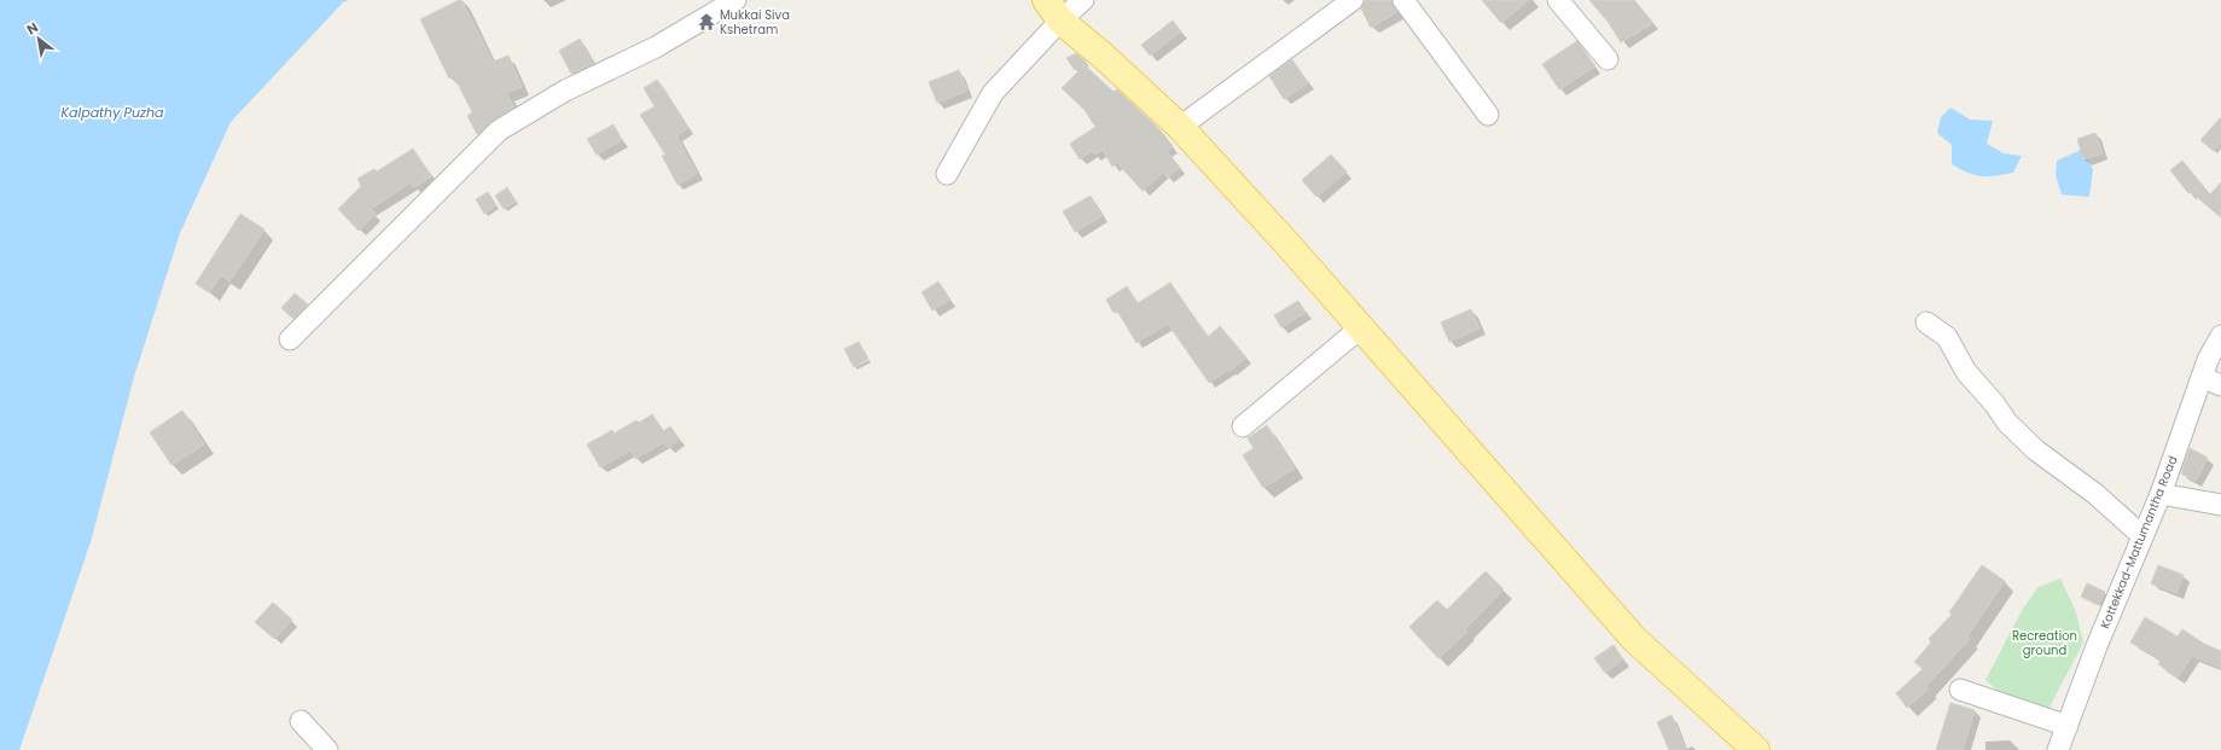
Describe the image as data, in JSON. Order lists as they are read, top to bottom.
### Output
{
  "streets": {
    "street": ["Kottekkad-Mattumantha Road"]
  },
  "water": ["Kalpathy Puzha"],
  "parks": ["Recreation ground"],
  "places": {
    "temple": ["Mukkai Siva Kshetram"]
  },
  "north": "top left"
}
